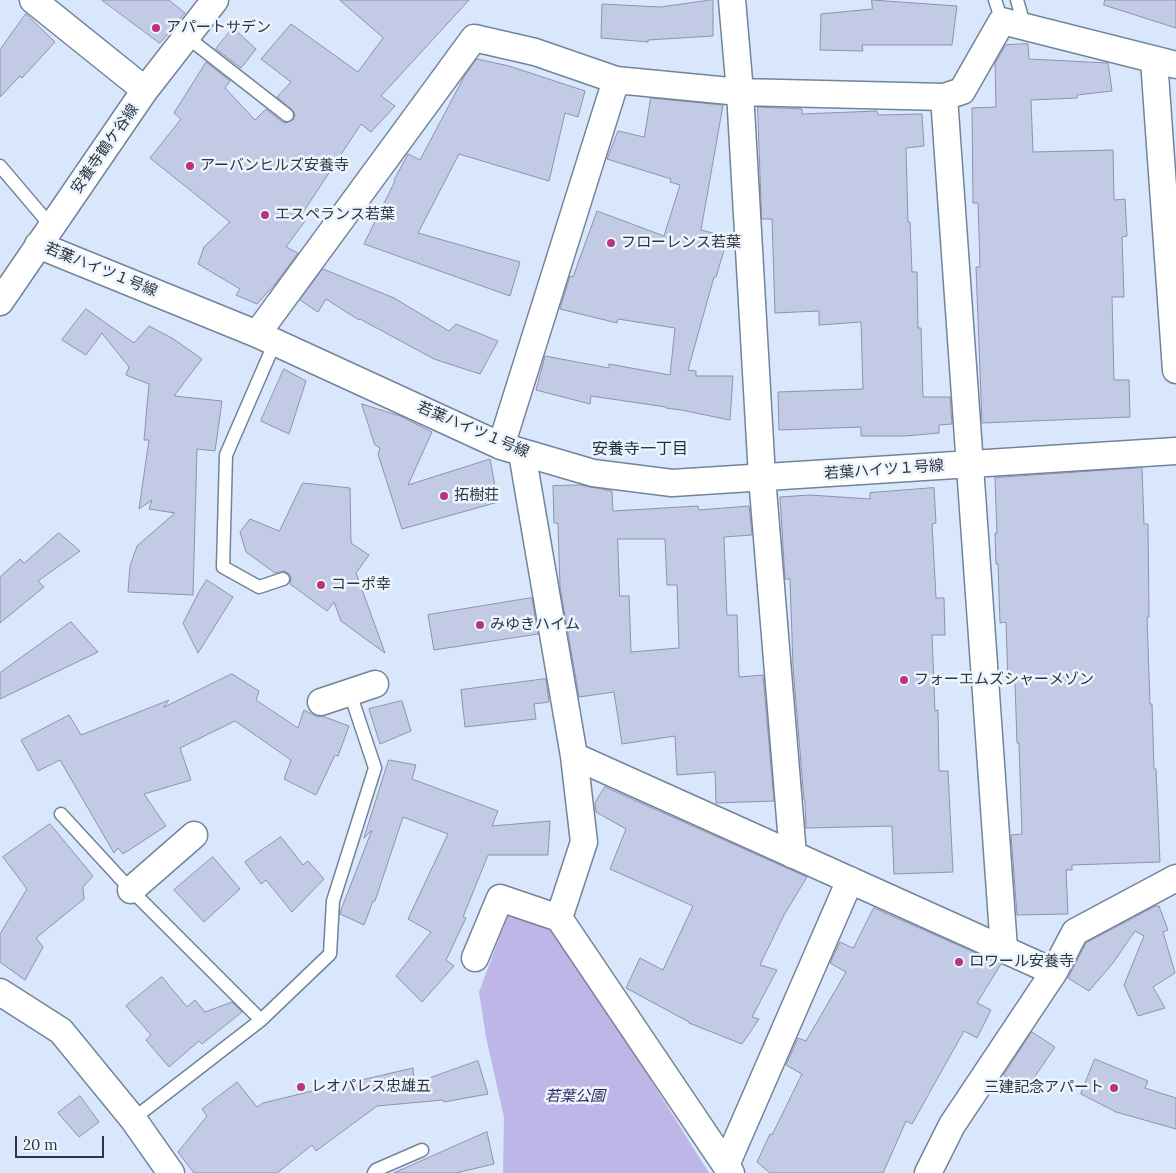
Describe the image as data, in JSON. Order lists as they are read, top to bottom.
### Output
{
  "streets": {
    "street": ["安養寺鶴ケ谷線", "若葉ハイツ１号線"]
  },
  "crossings": [
    ["安養寺鶴ケ谷線", "若葉ハイツ１号線"]
  ],
  "districts": ["安養寺一丁目"],
  "parks": ["若葉公園"],
  "places": [
    "アパートサデン",
    "アーバンヒルズ安養寺",
    "エスペランス若葉",
    "フローレンス若葉",
    "拓樹荘",
    "コーポ幸",
    "みゆきハイム",
    "フォーエムズシャーメゾン",
    "ロワール安養寺",
    "レオパレス忠雄五",
    "三建記念アパート"
  ],
  "scale_bar": "20 m"
}
